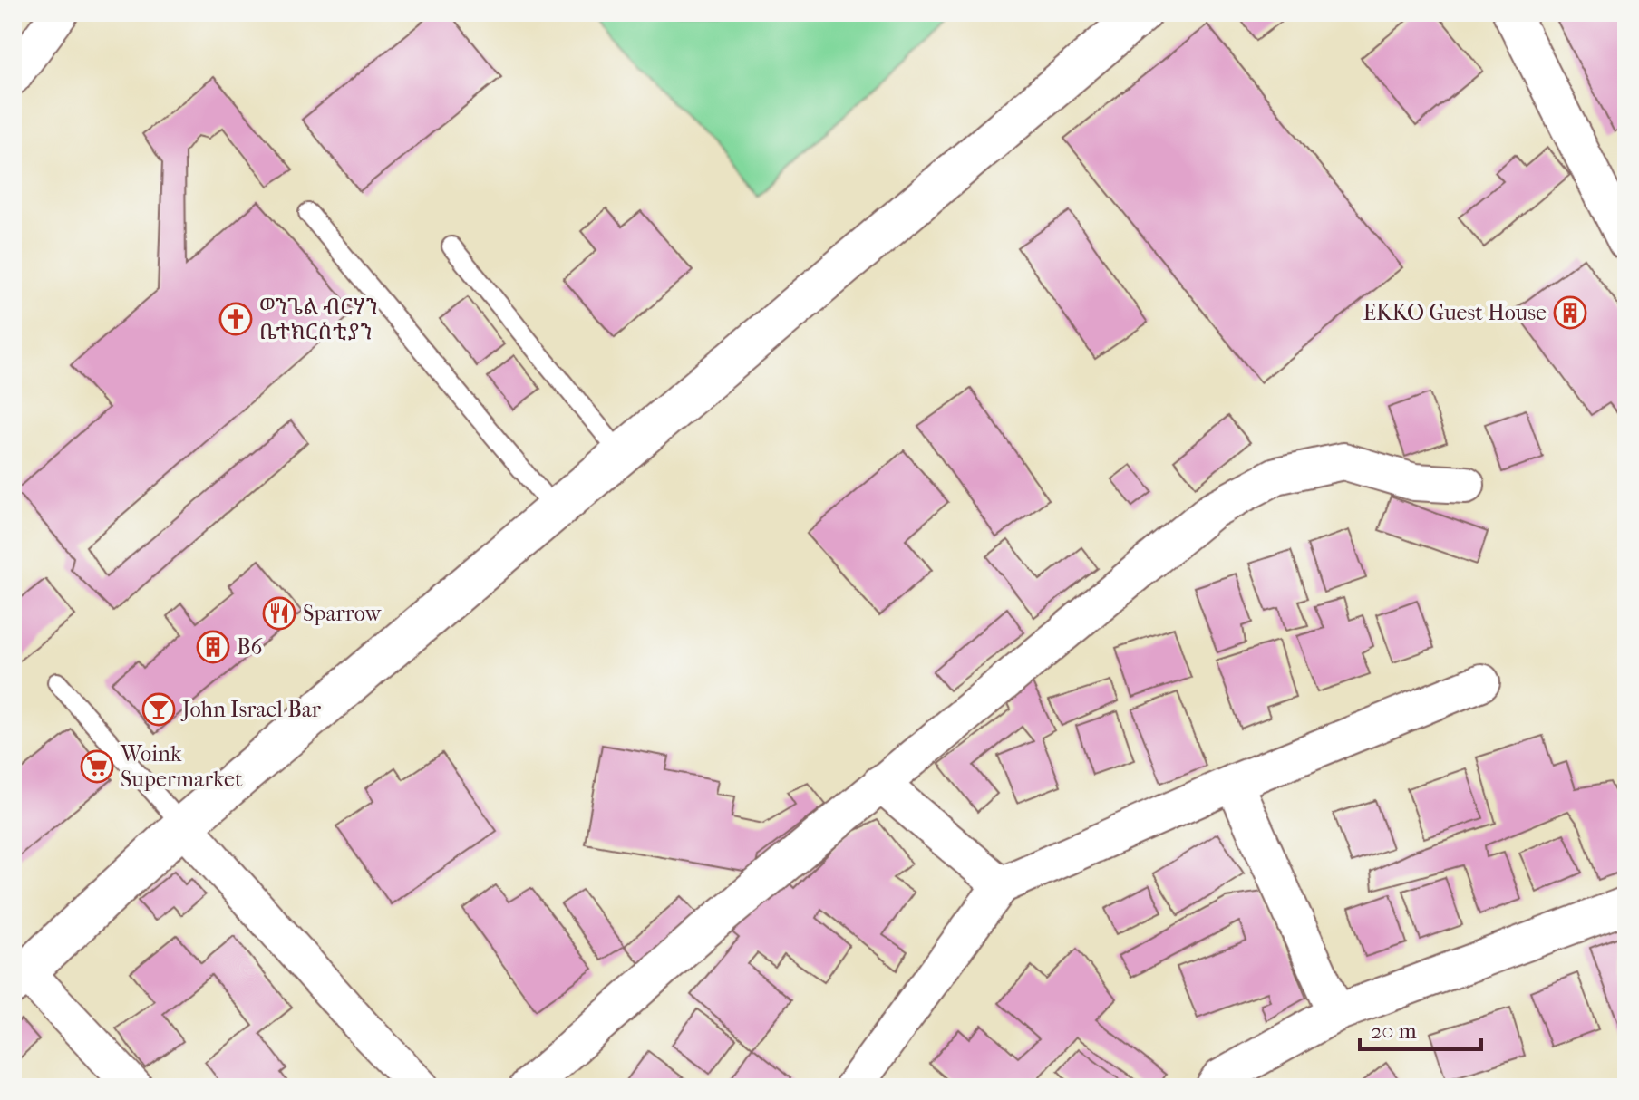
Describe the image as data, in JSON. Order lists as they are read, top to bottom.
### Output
{
  "places": {
    "building": ["EKKO Guest House", "B6"],
    "church": ["ወንጌል ብርሃን ቤተክርስቲያን"],
    "restaurant": ["Sparrow"],
    "bar": ["John Israel Bar"],
    "supermarket": ["Woink Supermarket"]
  },
  "scale_bar": "20 m"
}
